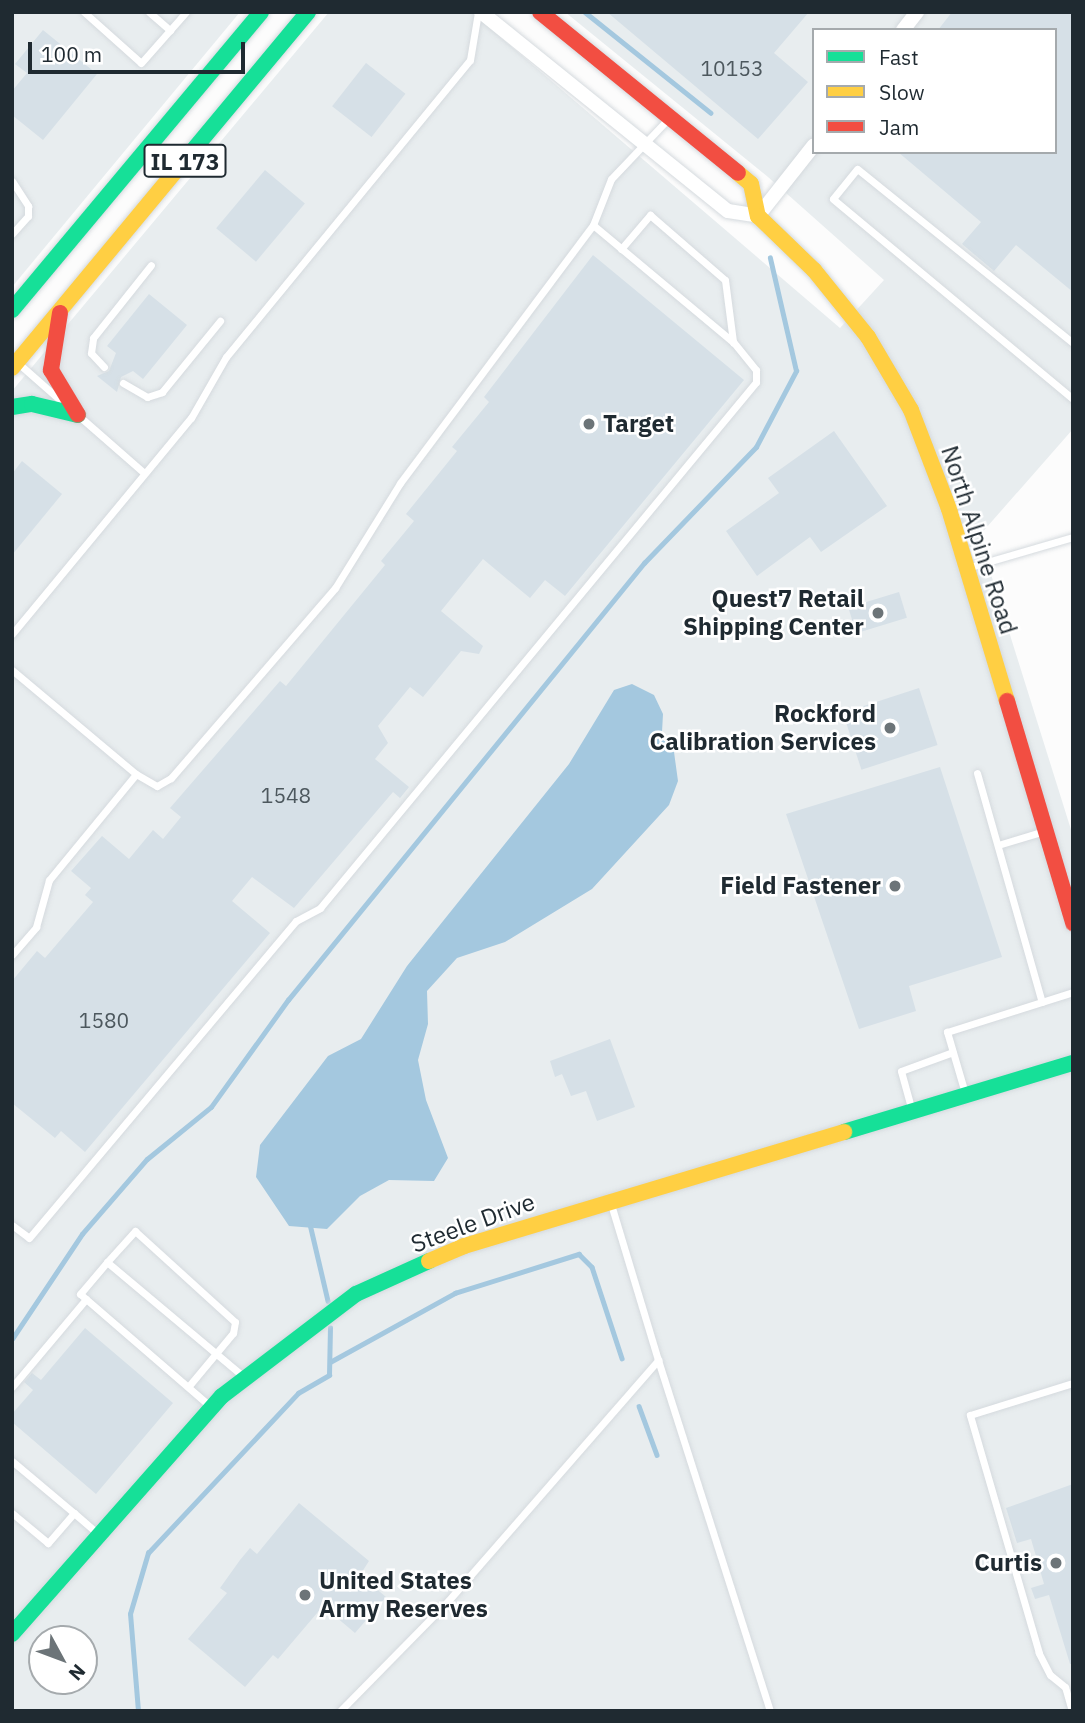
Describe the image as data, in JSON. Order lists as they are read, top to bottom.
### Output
{
  "streets": {
    "street": ["IL 173", "North Alpine Road", "Steele Drive"]
  },
  "places": [
    "Target",
    "Quest7 Retail Shipping Center",
    "Rockford Calibration Services",
    "Field Fastener",
    "Curtis",
    "United States Army Reserves"
  ],
  "house_numbers": ["10153", "1548", "1580"],
  "legend": ["Fast", "Slow", "Jam"],
  "scale_bar": "100 m",
  "north": "bottom right"
}
